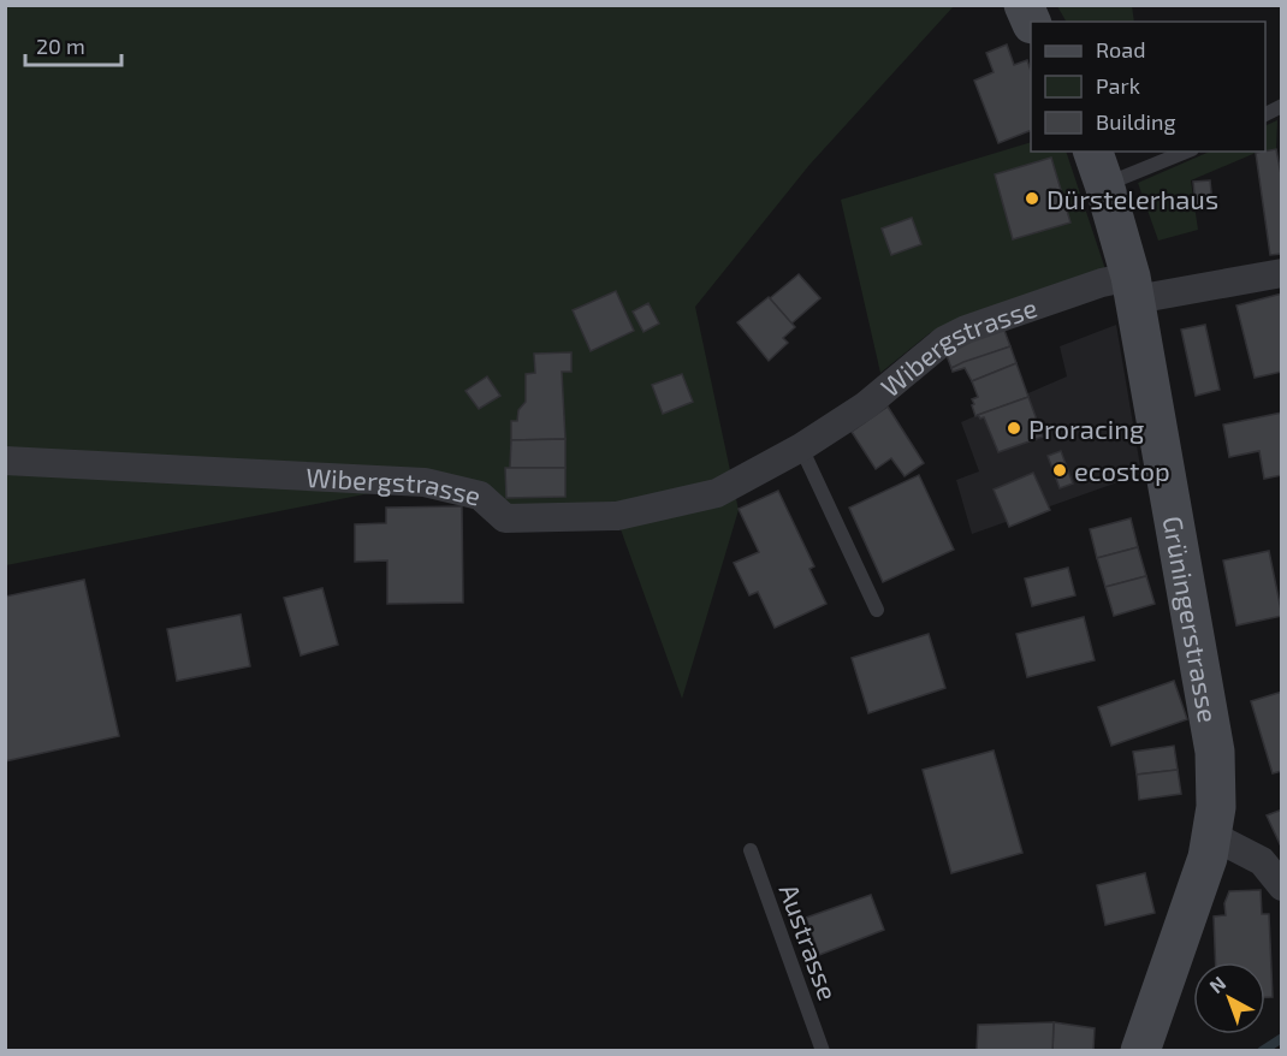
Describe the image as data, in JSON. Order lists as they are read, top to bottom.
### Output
{
  "streets": {
    "street": ["Wibergstrasse", "Grüningerstrasse"],
    "lane": ["Austrasse"]
  },
  "crossings": [
    ["Wibergstrasse", "Grüningerstrasse"]
  ],
  "places": ["Dürstelerhaus", "Proracing", "ecostop"],
  "legend": ["Road", "Park", "Building"],
  "scale_bar": "20 m",
  "north": "top left"
}
